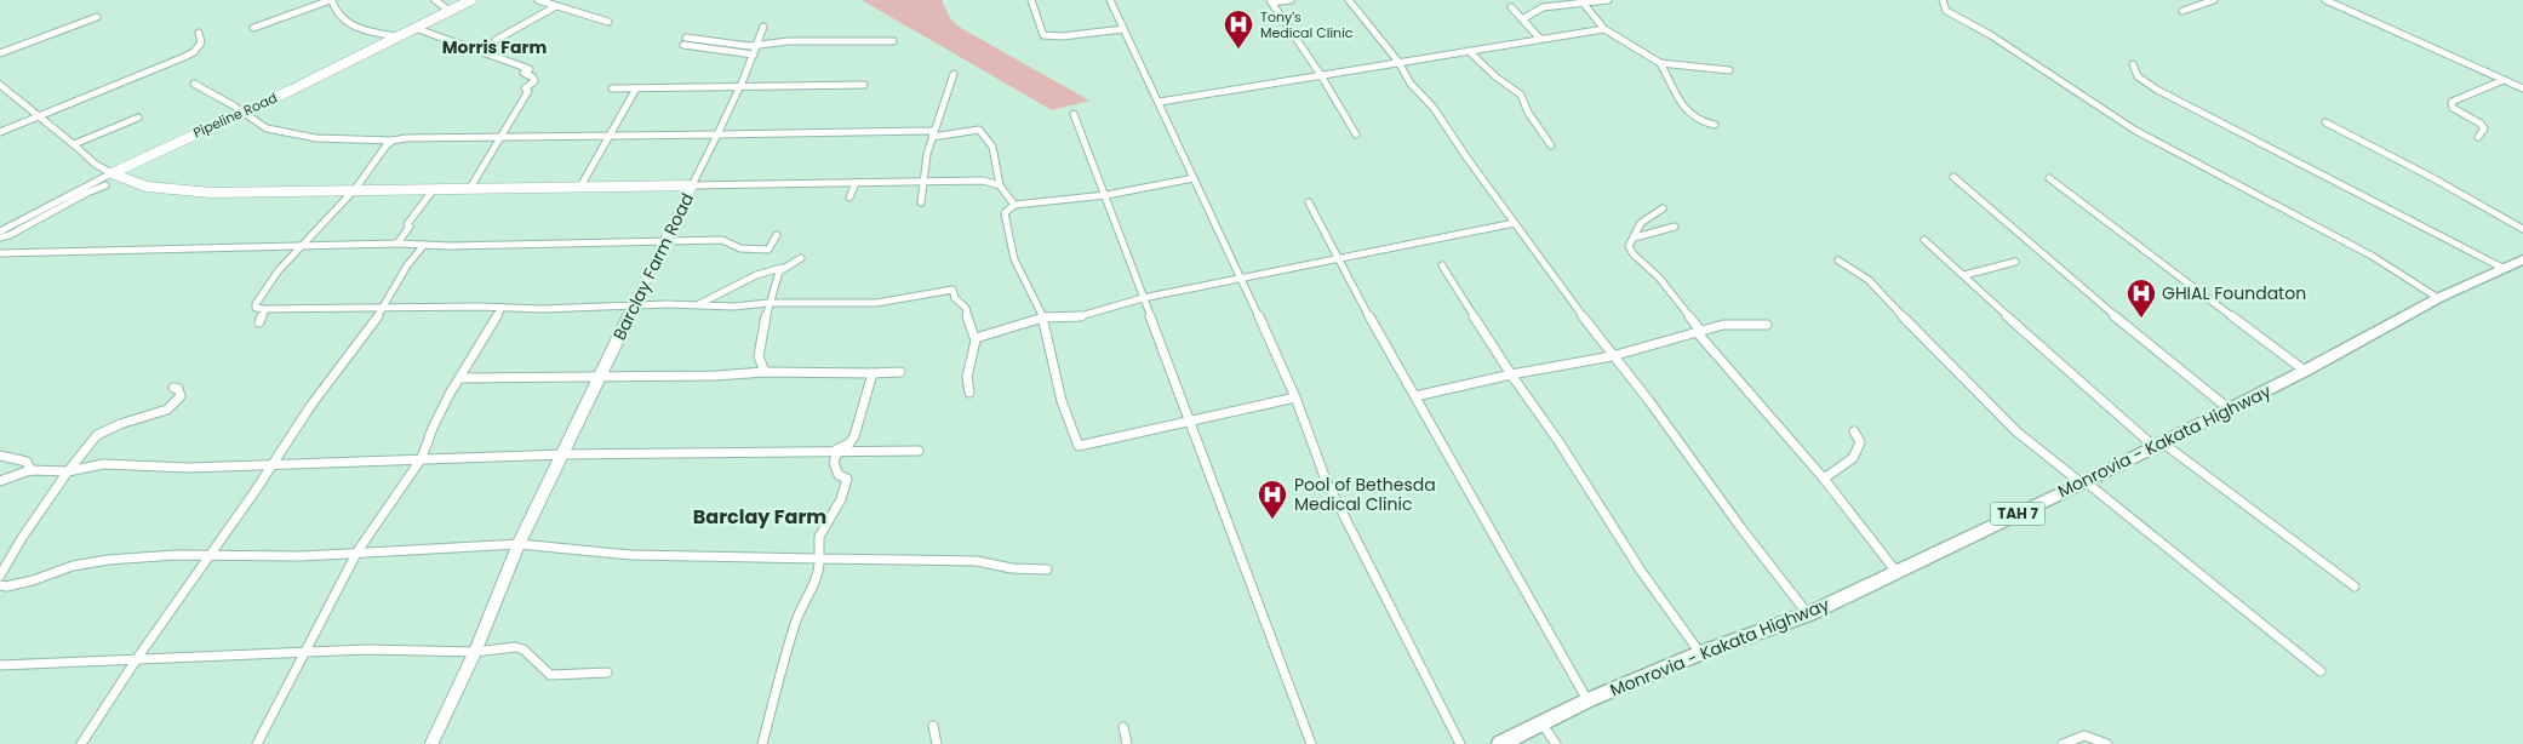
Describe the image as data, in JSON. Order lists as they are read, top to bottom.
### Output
{
  "streets": {
    "highway": ["Monrovia - Kakata Highway", "TAH 7"],
    "street": ["Pipeline Road", "Barclay Farm Road"]
  },
  "crossings": [
    ["Pipeline Road", "Barclay Farm Road"]
  ],
  "districts": ["Morris Farm", "Barclay Farm"],
  "places": {
    "hospital": ["Tony's Medical Clinic", "GHIAL Foundaton", "Pool of Bethesda Medical Clinic"]
  }
}
